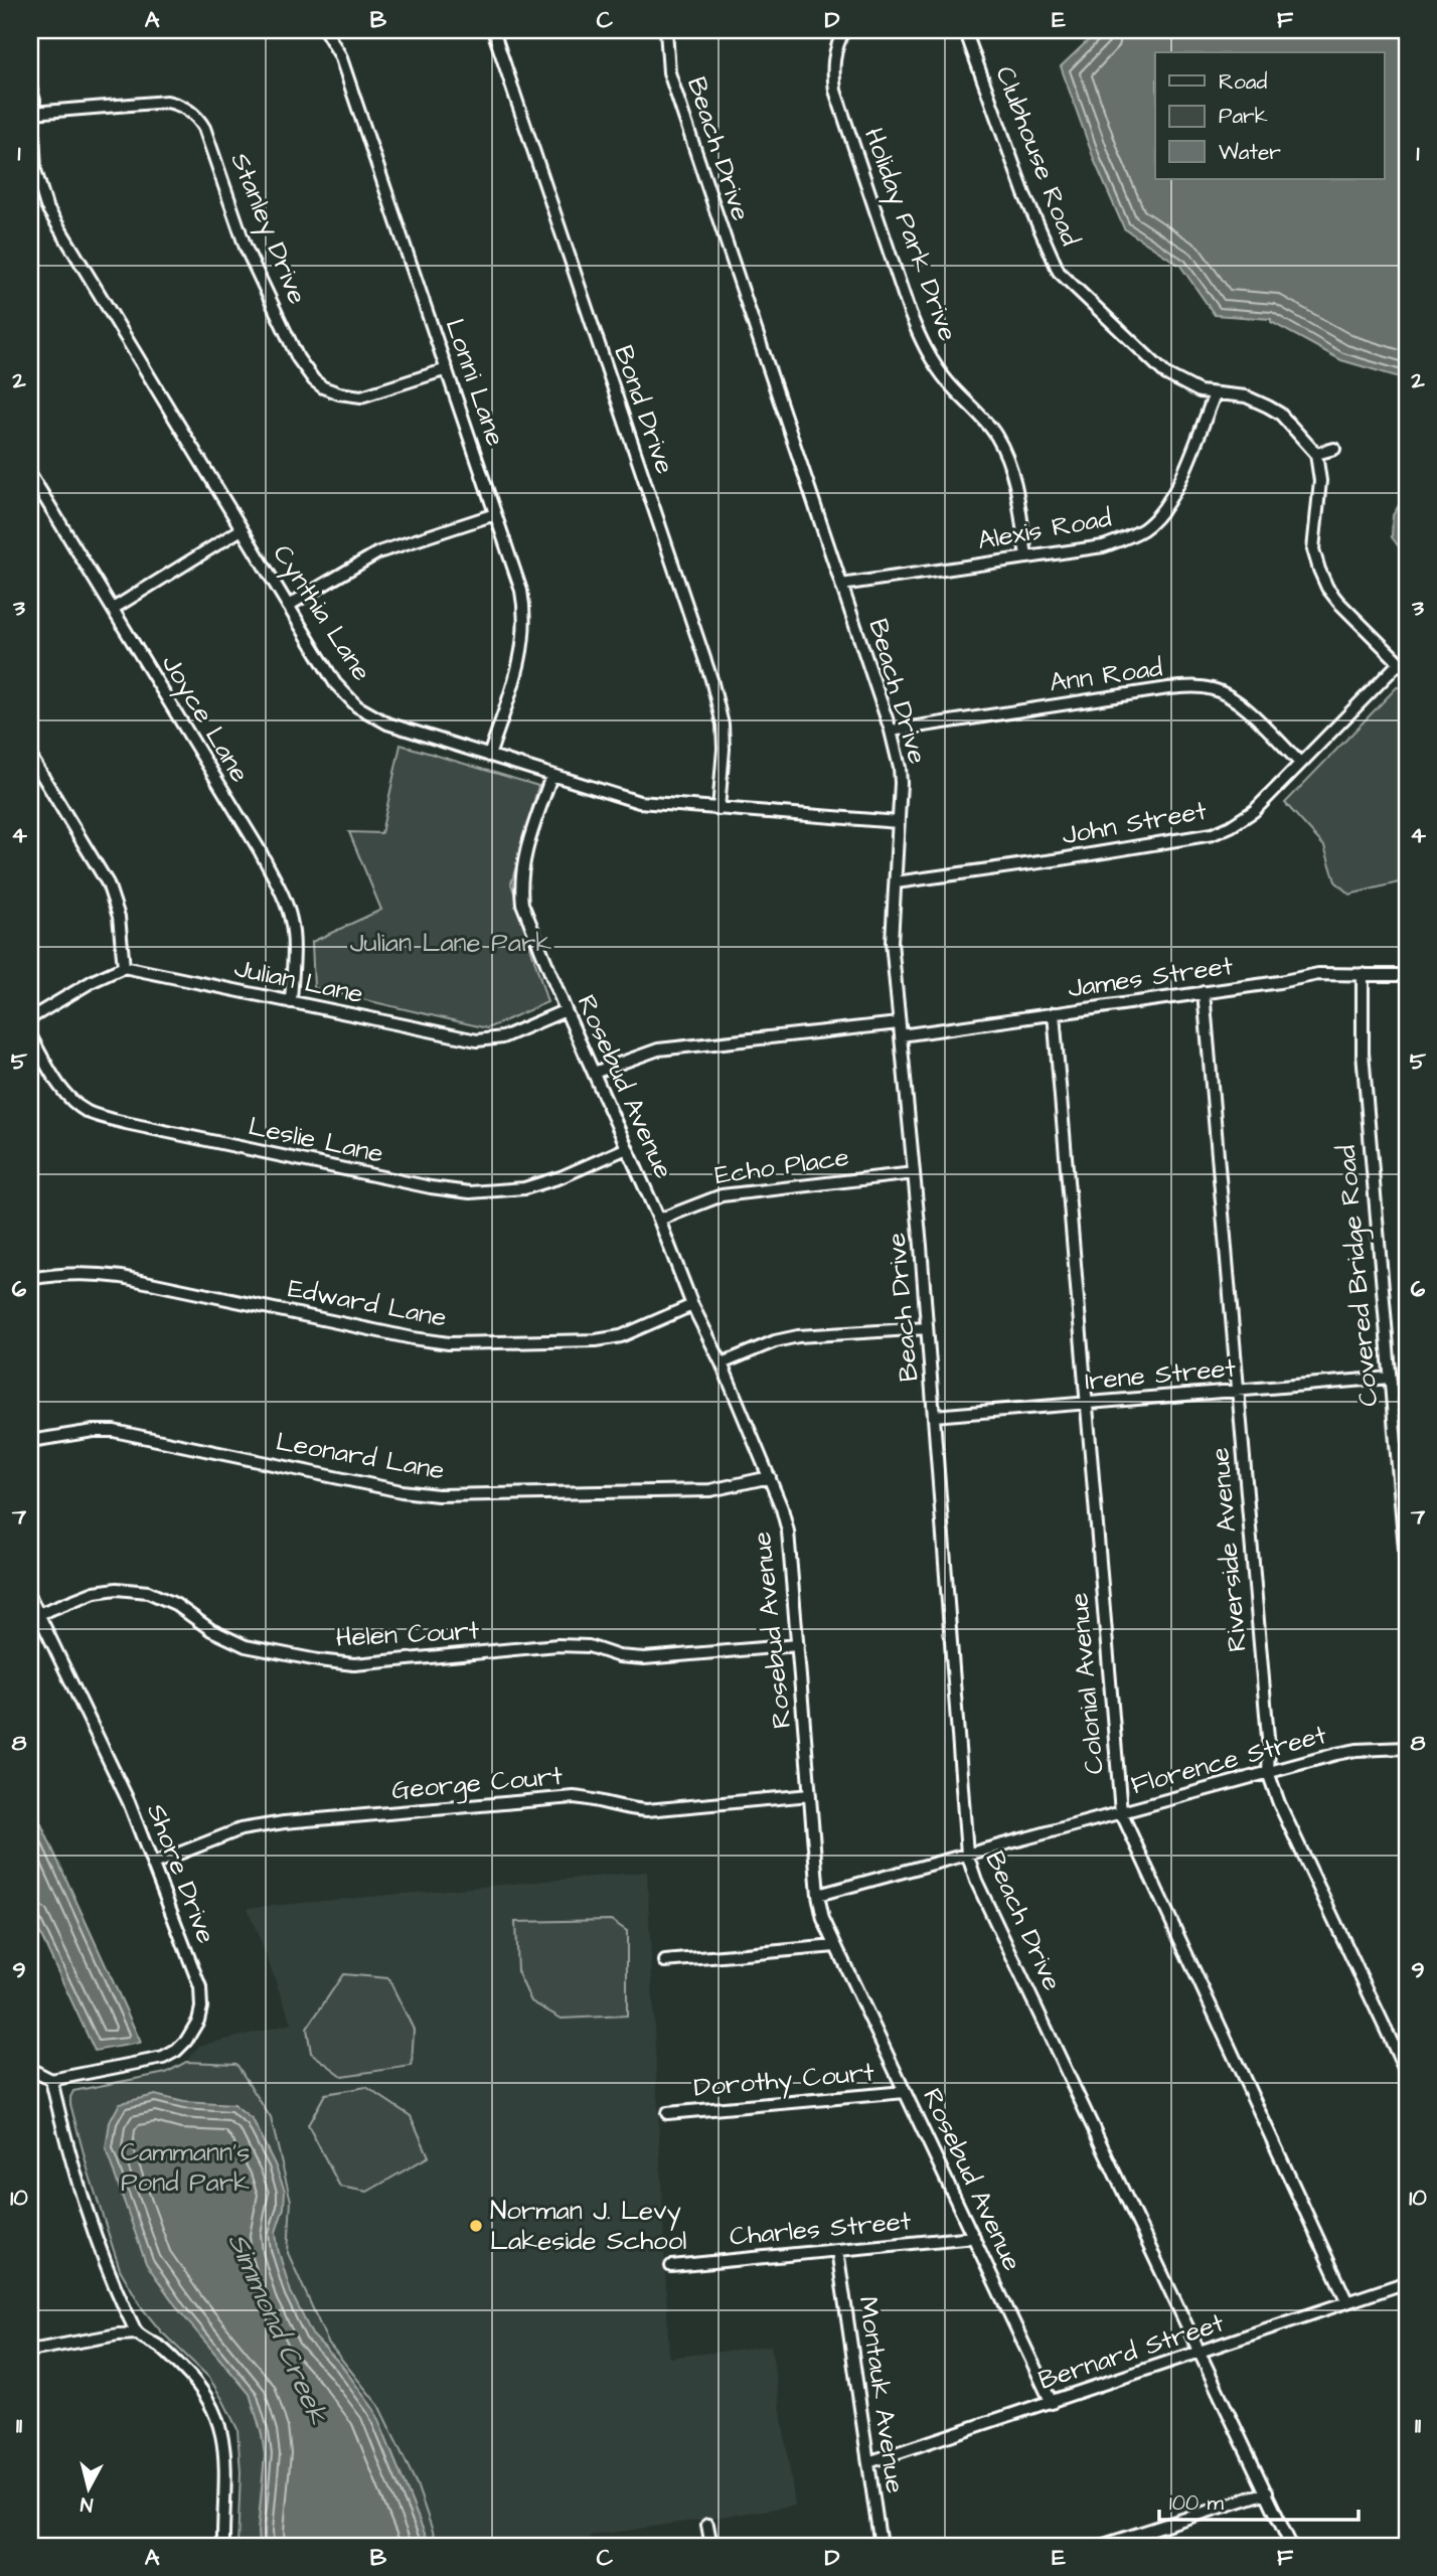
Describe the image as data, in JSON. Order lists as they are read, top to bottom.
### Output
{
  "streets": {
    "street": [
      "Beach Drive",
      "Clubhouse Road",
      "Stanley Drive",
      "Holiday Park Drive",
      "Lonni Lane",
      "Bond Drive",
      "Alexis Road",
      "Cynthia Lane",
      "Ann Road",
      "Joyce Lane",
      "John Street",
      "James Street",
      "Julian Lane",
      "Rosebud Avenue",
      "Leslie Lane",
      "Echo Place",
      "Covered Bridge Road",
      "Edward Lane",
      "Irene Street",
      "Leonard Lane",
      "Riverside Avenue",
      "Helen Court",
      "Colonial Avenue",
      "Florence Street",
      "George Court",
      "Shore Drive",
      "Dorothy Court",
      "Charles Street",
      "Bernard Street",
      "Montauk Avenue"
    ]
  },
  "crossings": [
    ["Beach Drive", "Alexis Road"],
    ["Beach Drive", "Cynthia Lane"],
    ["Beach Drive", "Ann Road"],
    ["Beach Drive", "John Street"],
    ["Beach Drive", "James Street"],
    ["Beach Drive", "Echo Place"],
    ["Beach Drive", "Irene Street"],
    ["Beach Drive", "Florence Street"],
    ["Beach Drive", "Bernard Street"],
    ["Clubhouse Road", "Alexis Road"],
    ["Stanley Drive", "Lonni Lane"],
    ["Stanley Drive", "Cynthia Lane"],
    ["Holiday Park Drive", "Alexis Road"],
    ["Lonni Lane", "Cynthia Lane"],
    ["Bond Drive", "Cynthia Lane"],
    ["Cynthia Lane", "Rosebud Avenue"],
    ["Ann Road", "John Street"],
    ["Joyce Lane", "Julian Lane"],
    ["James Street", "Covered Bridge Road"],
    ["James Street", "Riverside Avenue"],
    ["James Street", "Colonial Avenue"],
    ["Julian Lane", "Rosebud Avenue"],
    ["Rosebud Avenue", "Leslie Lane"],
    ["Rosebud Avenue", "Echo Place"],
    ["Rosebud Avenue", "Edward Lane"],
    ["Rosebud Avenue", "Leonard Lane"],
    ["Rosebud Avenue", "Helen Court"],
    ["Rosebud Avenue", "Florence Street"],
    ["Rosebud Avenue", "George Court"],
    ["Rosebud Avenue", "Dorothy Court"],
    ["Rosebud Avenue", "Charles Street"],
    ["Rosebud Avenue", "Bernard Street"],
    ["Covered Bridge Road", "Irene Street"],
    ["Irene Street", "Riverside Avenue"],
    ["Irene Street", "Colonial Avenue"],
    ["Riverside Avenue", "Florence Street"],
    ["Helen Court", "Shore Drive"],
    ["Colonial Avenue", "Florence Street"],
    ["Colonial Avenue", "Bernard Street"],
    ["George Court", "Shore Drive"],
    ["Charles Street", "Montauk Avenue"],
    ["Bernard Street", "Montauk Avenue"]
  ],
  "water": ["Simmond Creek"],
  "parks": ["Julian Lane Park", "Cammann's Pond Park"],
  "places": ["Norman J. Levy Lakeside School"],
  "legend": ["Road", "Park", "Water"],
  "scale_bar": "100 m",
  "north": "bottom",
  "grid": {
    "columns": [
      "A",
      "B",
      "C",
      "D",
      "E",
      "F"
    ],
    "rows": [
      "1",
      "2",
      "3",
      "4",
      "5",
      "6",
      "7",
      "8",
      "9",
      "10",
      "11"
    ]
  }
}
